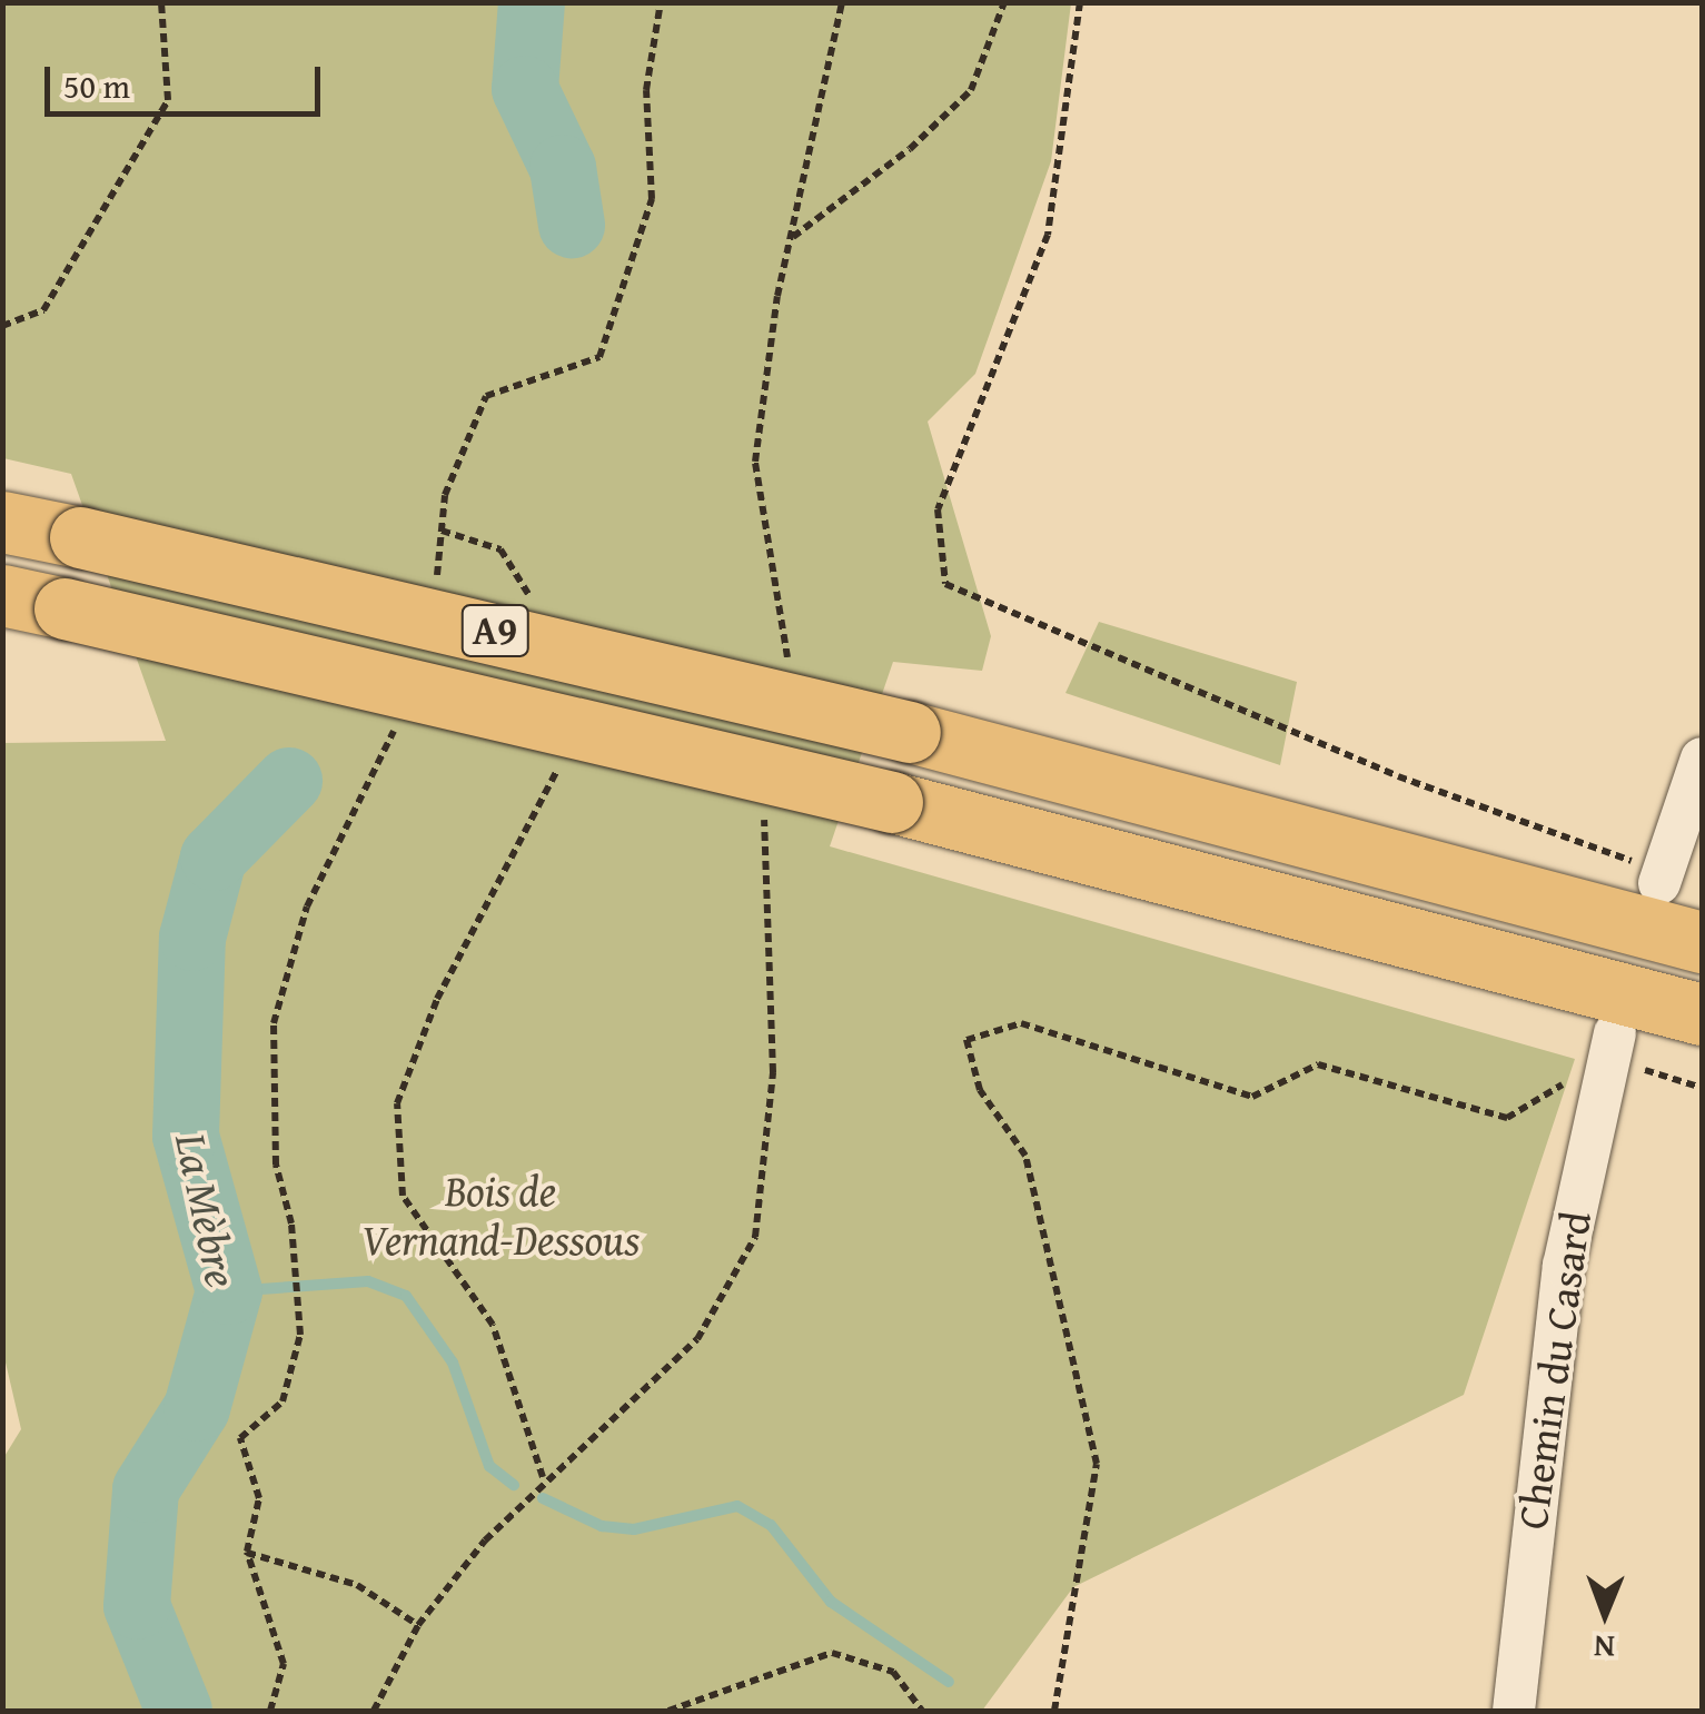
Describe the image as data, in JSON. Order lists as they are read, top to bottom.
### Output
{
  "streets": {
    "highway": ["A9"],
    "street": ["Chemin du Casard"]
  },
  "water": ["La Mèbre"],
  "parks": ["Bois de Vernand-Dessous"],
  "scale_bar": "50 m",
  "north": "bottom"
}
